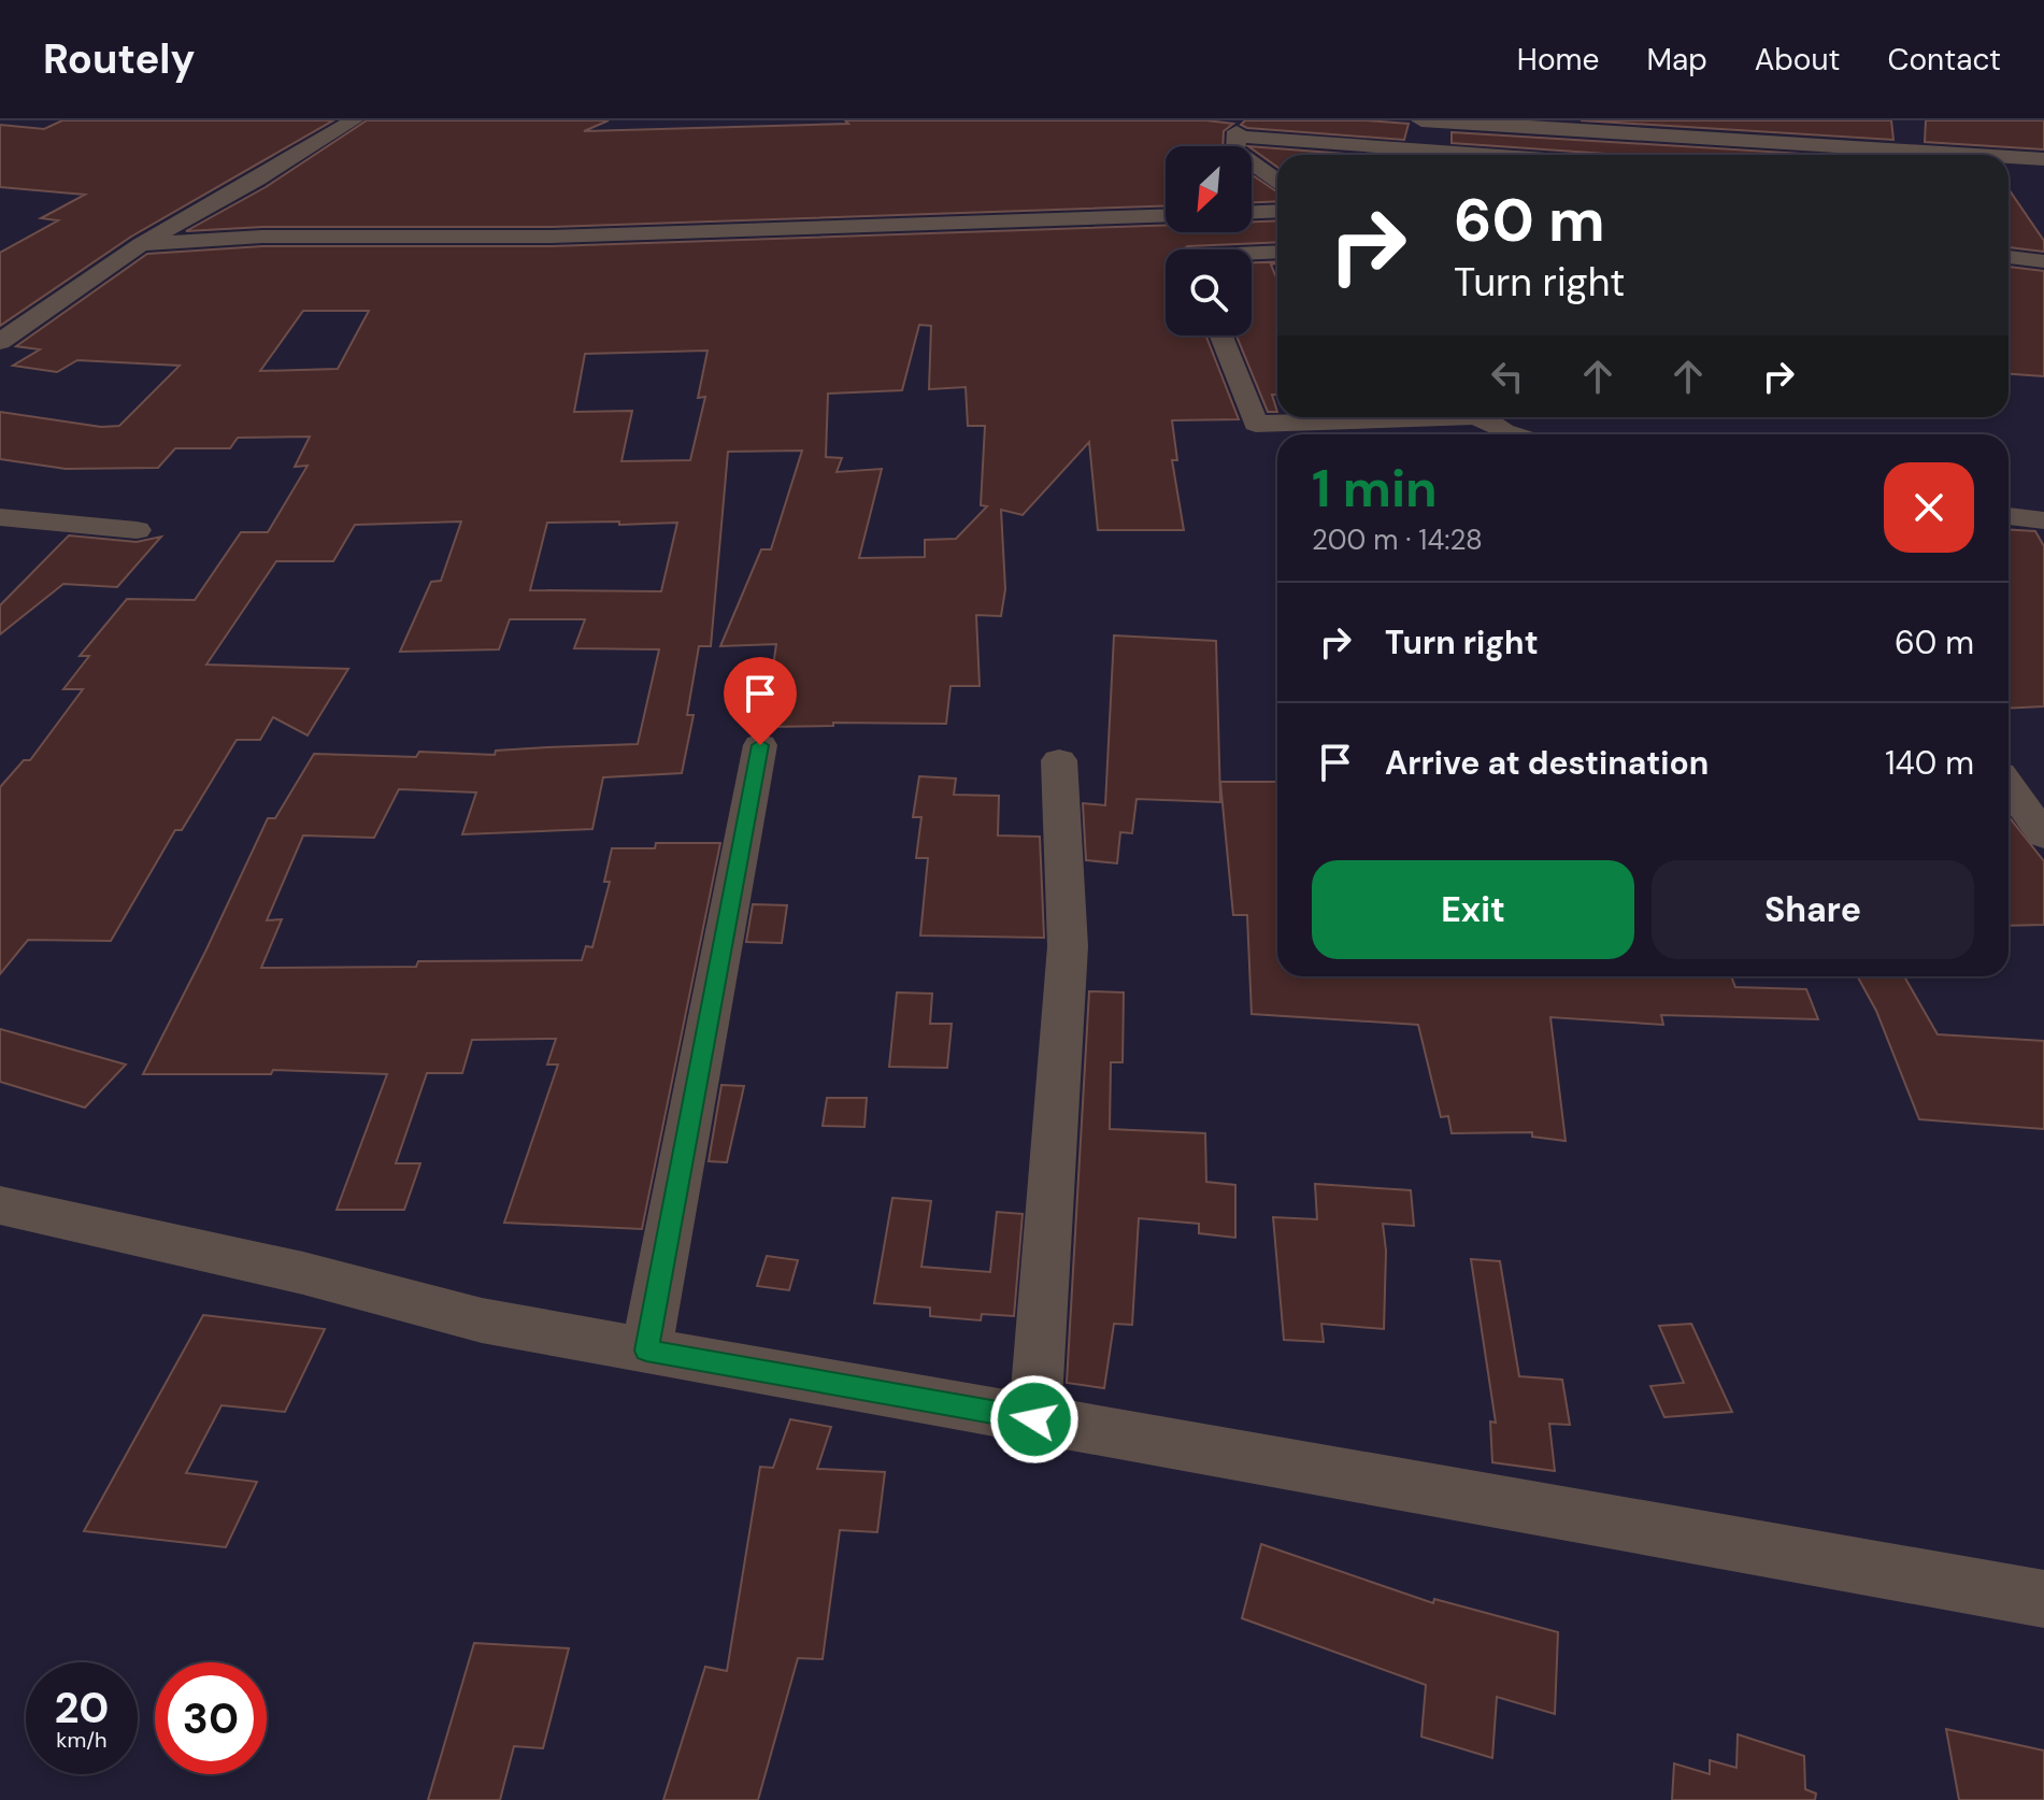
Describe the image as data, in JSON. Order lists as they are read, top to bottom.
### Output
{
  "north": "bottom left",
  "page": {
    "header": "Routely",
    "nav": [
      "Home",
      "Map",
      "About",
      "Contact"
    ],
    "turn": ["60 m", "Turn right"],
    "heading": ["1 min", "200 m · 14:28"],
    "list": [
      {
        "name": "Turn right",
        "value": "60 m"
      },
      {
        "name": "Arrive at destination",
        "value": "140 m"
      }
    ],
    "buttons": ["Exit", "Share"],
    "speed": "20 km/h",
    "limit": "30"
  }
}
